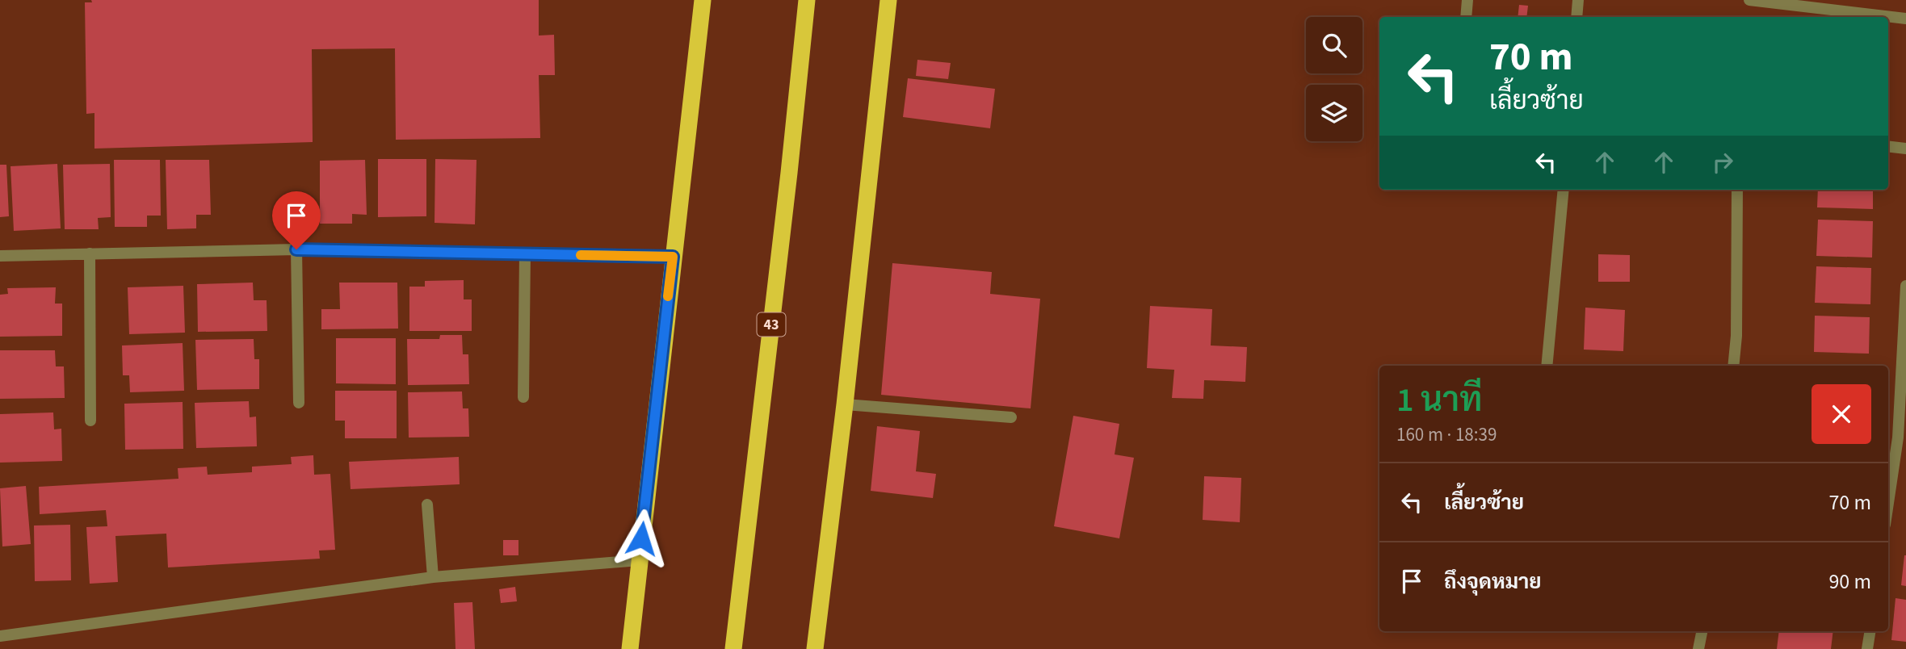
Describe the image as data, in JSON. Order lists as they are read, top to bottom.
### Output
{
  "streets": {
    "highway": ["43"]
  },
  "page": {
    "turn": ["70 m", "เลี้ยวซ้าย"],
    "heading": ["1 นาที", "160 m · 18:39"],
    "list": [
      {
        "name": "เลี้ยวซ้าย",
        "value": "70 m"
      },
      {
        "name": "ถึงจุดหมาย",
        "value": "90 m"
      }
    ]
  }
}
